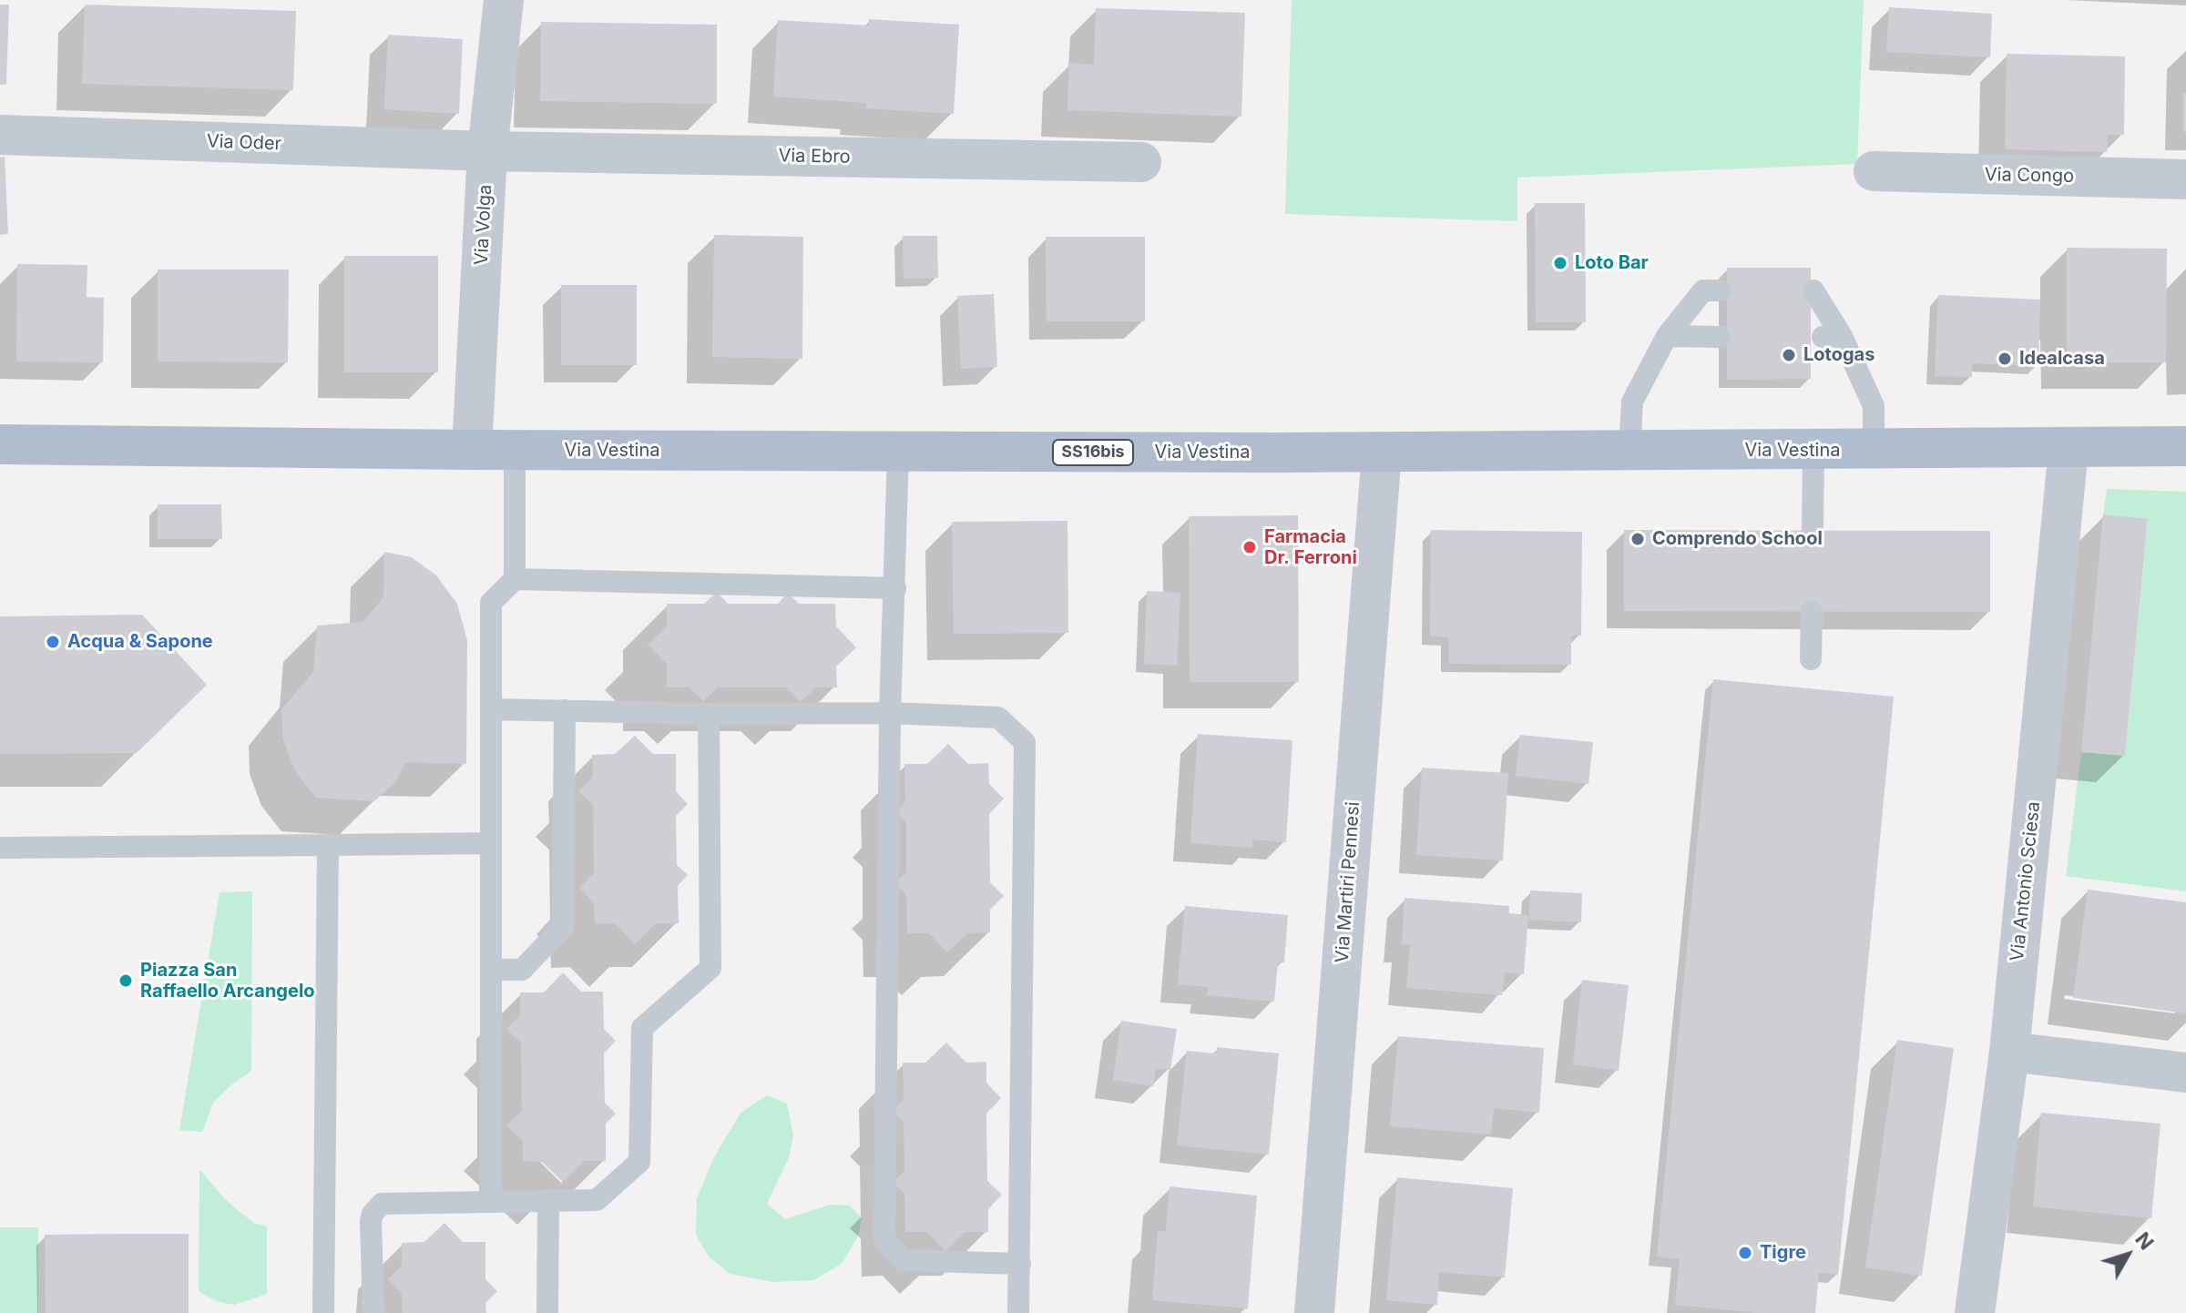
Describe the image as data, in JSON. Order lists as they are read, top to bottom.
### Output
{
  "streets": {
    "main road": ["Via Vestina", "SS16bis"],
    "street": [
      "Via Oder",
      "Via Ebro",
      "Via Congo",
      "Via Volga",
      "Via Antonio Sciesa",
      "Via Martiri Pennesi"
    ]
  },
  "crossings": [
    ["Via Oder", "Via Ebro"],
    ["Via Oder", "Via Volga"],
    ["Via Ebro", "Via Volga"],
    ["Via Volga", "Via Vestina"],
    ["Via Vestina", "Via Antonio Sciesa"],
    ["Via Vestina", "Via Martiri Pennesi"]
  ],
  "places": [
    "Loto Bar",
    "Lotogas",
    "Idealcasa",
    "Comprendo School",
    "Farmacia Dr. Ferroni",
    "Acqua & Sapone",
    "Piazza San Raffaello Arcangelo",
    "Tigre"
  ],
  "north": "top right"
}
